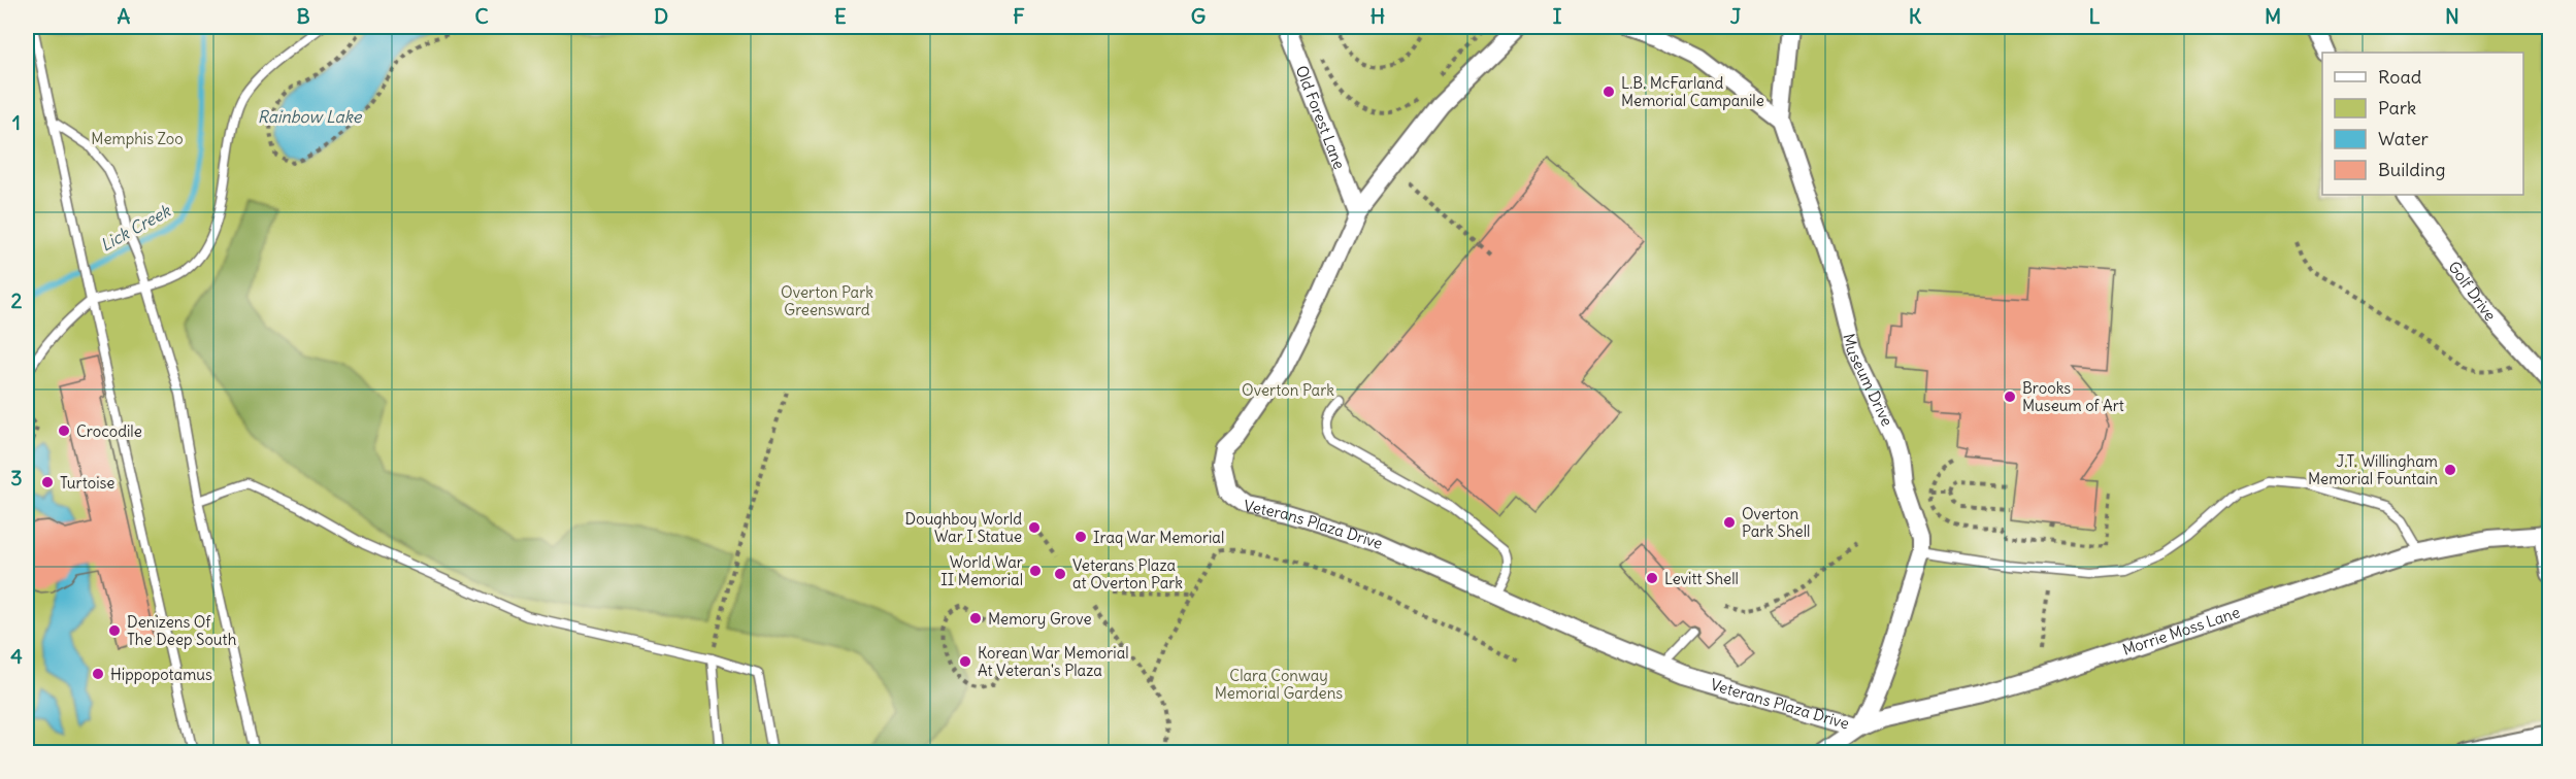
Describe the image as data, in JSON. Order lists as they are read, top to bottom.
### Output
{
  "streets": {
    "street": [
      "Old Forest Lane",
      "Golf Drive",
      "Museum Drive",
      "Veterans Plaza Drive",
      "Morrie Moss Lane"
    ]
  },
  "crossings": [
    ["Old Forest Lane", "Veterans Plaza Drive"],
    ["Museum Drive", "Veterans Plaza Drive"],
    ["Museum Drive", "Morrie Moss Lane"],
    ["Veterans Plaza Drive", "Morrie Moss Lane"]
  ],
  "water": ["Rainbow Lake", "Lick Creek"],
  "parks": [
    "Memphis Zoo",
    "Overton Park Greensward",
    "Overton Park",
    "Clara Conway Memorial Gardens"
  ],
  "places": [
    "L.B. McFarland Memorial Campanile",
    "Brooks Museum of Art",
    "Crocodile",
    "J.T. Willingham Memorial Fountain",
    "Turtoise",
    "Overton Park Shell",
    "Doughboy World War I Statue",
    "Iraq War Memorial",
    "World War II Memorial",
    "Veterans Plaza at Overton Park",
    "Levitt Shell",
    "Memory Grove",
    "Denizens Of The Deep South",
    "Korean War Memorial At Veteran's Plaza",
    "Hippopotamus"
  ],
  "legend": [
    "Road",
    "Park",
    "Water",
    "Building"
  ],
  "grid": {
    "columns": [
      "A",
      "B",
      "C",
      "D",
      "E",
      "F",
      "G",
      "H",
      "I",
      "J",
      "K",
      "L",
      "M",
      "N"
    ],
    "rows": [
      "1",
      "2",
      "3",
      "4"
    ]
  }
}
